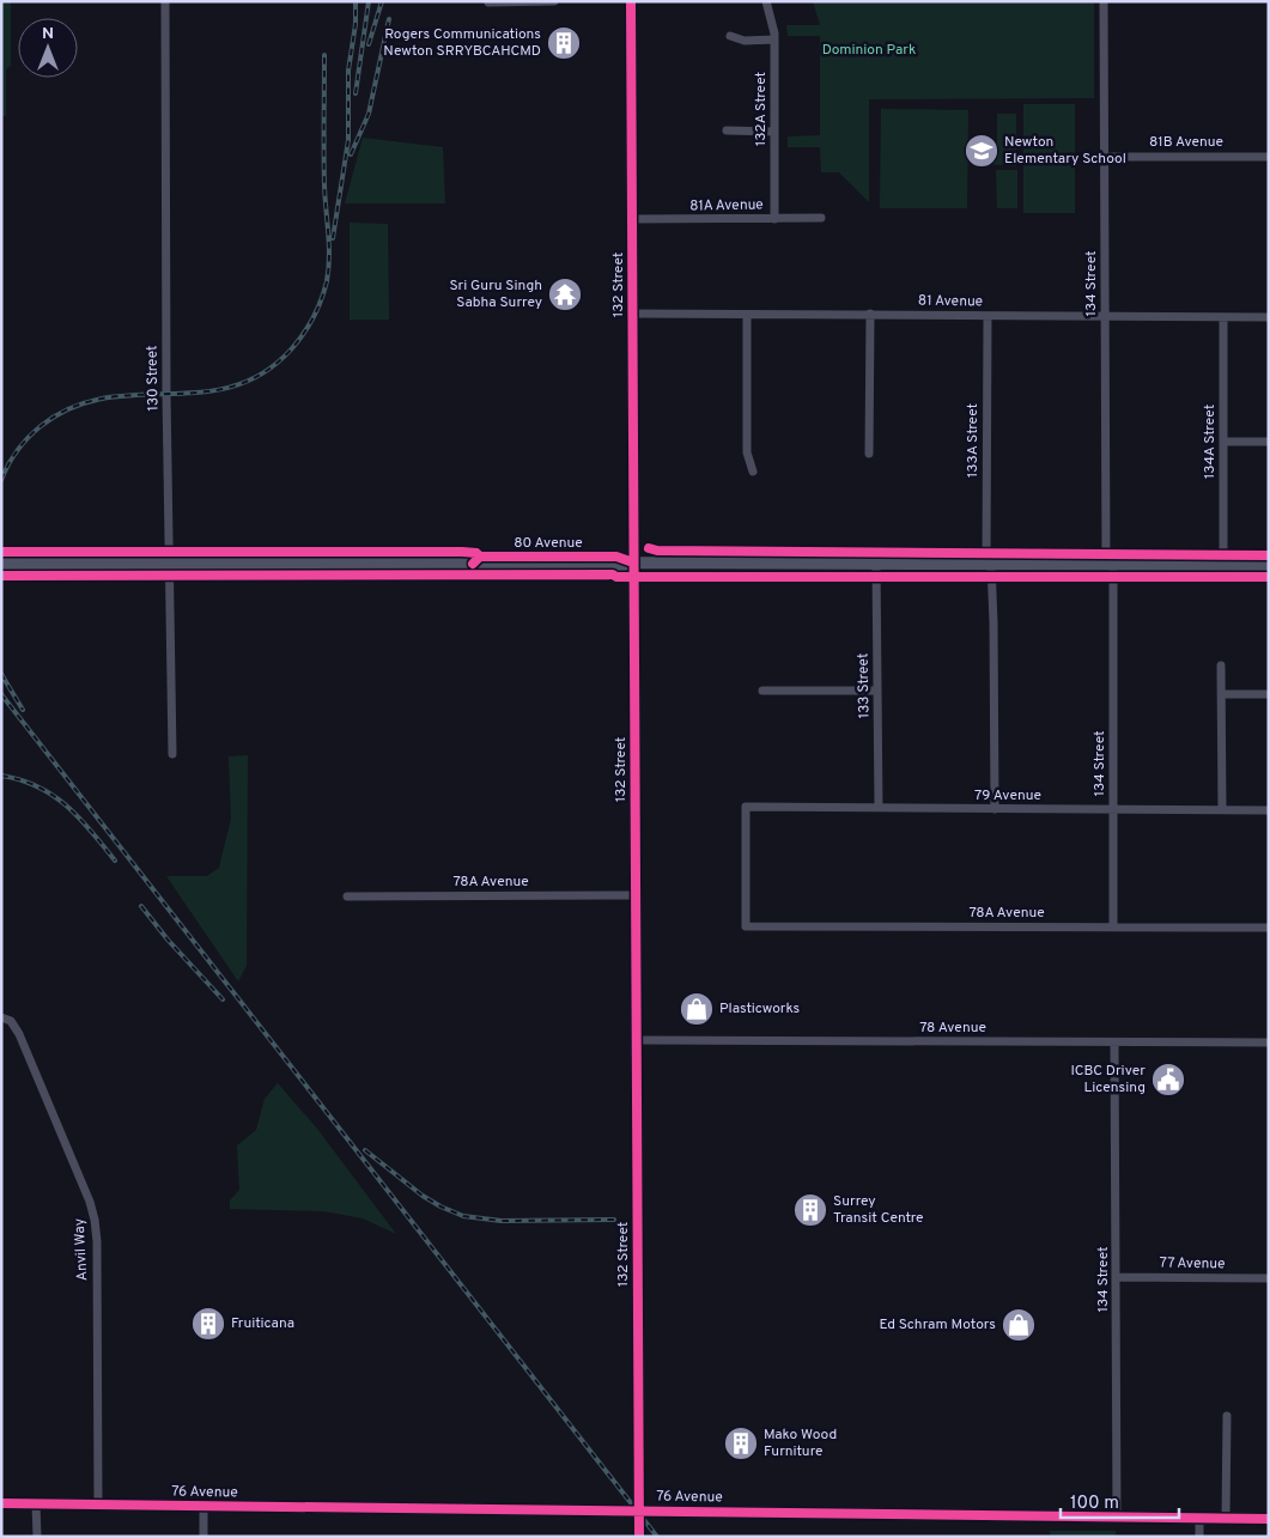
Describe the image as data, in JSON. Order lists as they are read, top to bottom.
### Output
{
  "streets": {
    "main road": ["132 Street", "80 Avenue", "76 Avenue"],
    "street": [
      "132A Street",
      "81B Avenue",
      "81A Avenue",
      "134 Street",
      "81 Avenue",
      "130 Street",
      "133A Street",
      "134A Street",
      "133 Street",
      "79 Avenue",
      "78A Avenue",
      "78 Avenue",
      "Anvil Way",
      "77 Avenue"
    ]
  },
  "crossings": [
    ["132A Street", "81A Avenue"],
    ["81B Avenue", "134 Street"],
    ["81A Avenue", "132 Street"],
    ["134 Street", "81 Avenue"],
    ["134 Street", "80 Avenue"],
    ["134 Street", "79 Avenue"],
    ["134 Street", "78A Avenue"],
    ["134 Street", "78 Avenue"],
    ["134 Street", "77 Avenue"],
    ["134 Street", "76 Avenue"],
    ["132 Street", "81 Avenue"],
    ["132 Street", "80 Avenue"],
    ["132 Street", "78A Avenue"],
    ["132 Street", "78 Avenue"],
    ["132 Street", "76 Avenue"],
    ["81 Avenue", "133A Street"],
    ["81 Avenue", "134A Street"],
    ["130 Street", "80 Avenue"],
    ["133A Street", "80 Avenue"],
    ["133A Street", "79 Avenue"],
    ["134A Street", "80 Avenue"],
    ["80 Avenue", "133 Street"],
    ["133 Street", "79 Avenue"],
    ["79 Avenue", "78A Avenue"],
    ["Anvil Way", "76 Avenue"]
  ],
  "parks": ["Dominion Park"],
  "places": {
    "building": [
      "Rogers Communications Newton SRRYBCAHCMD",
      "Surrey Transit Centre",
      "Fruiticana",
      "Mako Wood Furniture"
    ],
    "school or university": ["Newton Elementary School"],
    "temple": ["Sri Guru Singh Sabha Surrey"],
    "shop": ["Plasticworks", "Ed Schram Motors"],
    "public building": ["ICBC Driver Licensing"]
  },
  "scale_bar": "100 m",
  "north": "top"
}
